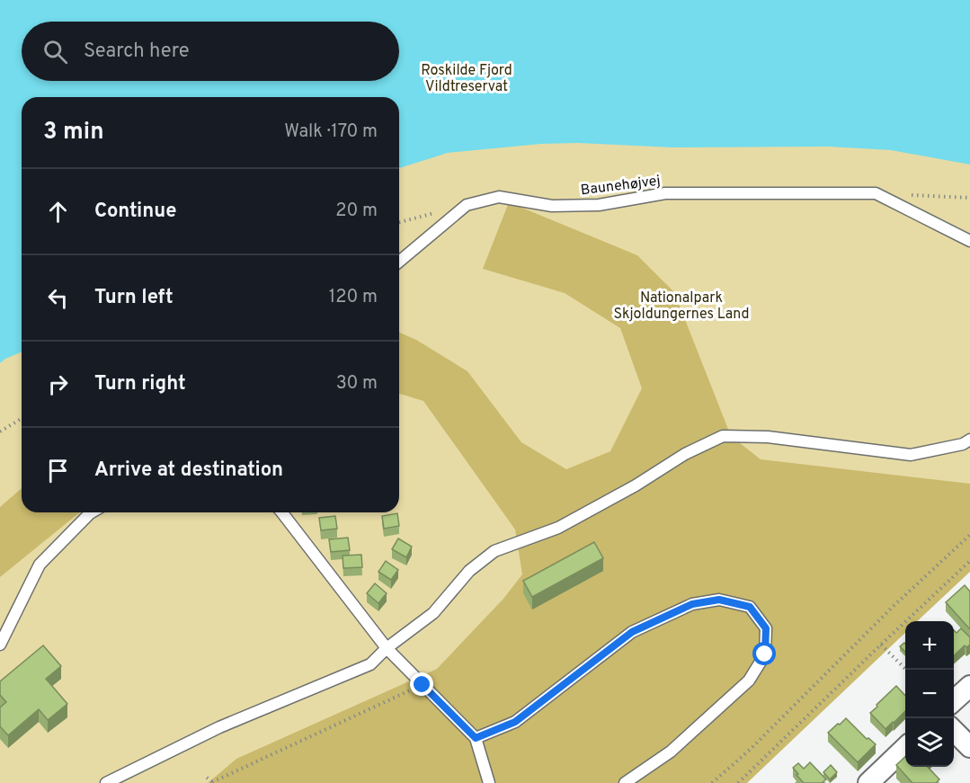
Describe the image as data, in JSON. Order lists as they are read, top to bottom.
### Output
{
  "streets": {
    "lane": ["Baunehøjvej"]
  },
  "parks": ["Roskilde Fjord Vildtreservat", "Nationalpark Skjoldungernes Land"],
  "page": {
    "search": "Search here",
    "heading": ["3 min", "Walk · 170 m"],
    "list": [
      ["Continue", "20 m"],
      ["Turn left", "120 m"],
      ["Turn right", "30 m"],
      "Arrive at destination"
    ],
    "map_buttons": ["+", "−"]
  }
}
